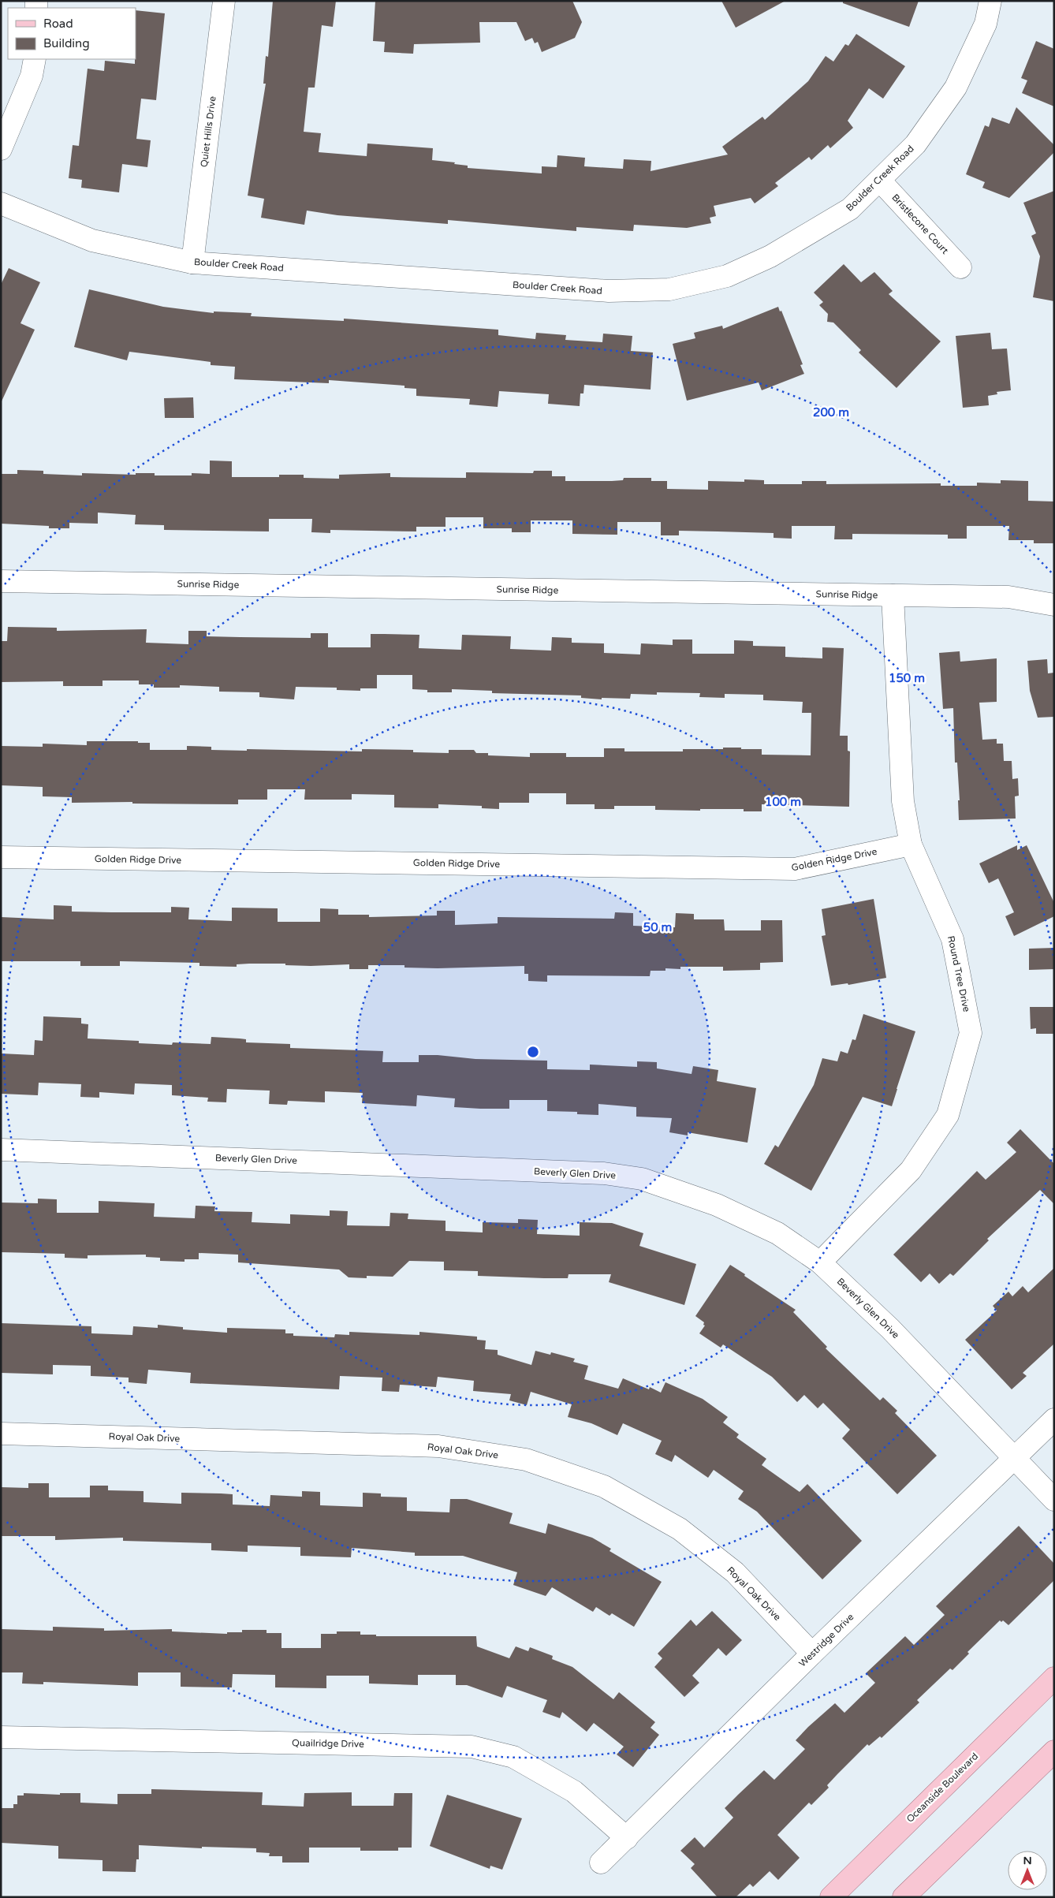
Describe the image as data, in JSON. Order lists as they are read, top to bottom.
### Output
{
  "streets": {
    "main road": ["Oceanside Boulevard"],
    "street": [
      "Quiet Hills Drive",
      "Boulder Creek Road",
      "Bristlecone Court",
      "Sunrise Ridge",
      "Golden Ridge Drive",
      "Round Tree Drive",
      "Beverly Glen Drive",
      "Royal Oak Drive",
      "Westridge Drive",
      "Quailridge Drive"
    ]
  },
  "crossings": [
    ["Quiet Hills Drive", "Boulder Creek Road"],
    ["Boulder Creek Road", "Bristlecone Court"],
    ["Sunrise Ridge", "Round Tree Drive"],
    ["Golden Ridge Drive", "Round Tree Drive"],
    ["Round Tree Drive", "Beverly Glen Drive"],
    ["Beverly Glen Drive", "Westridge Drive"],
    ["Royal Oak Drive", "Westridge Drive"],
    ["Westridge Drive", "Quailridge Drive"]
  ],
  "legend": ["Road", "Building"],
  "north": "top",
  "rings": [
    "200 m",
    "150 m",
    "100 m",
    "50 m"
  ]
}
